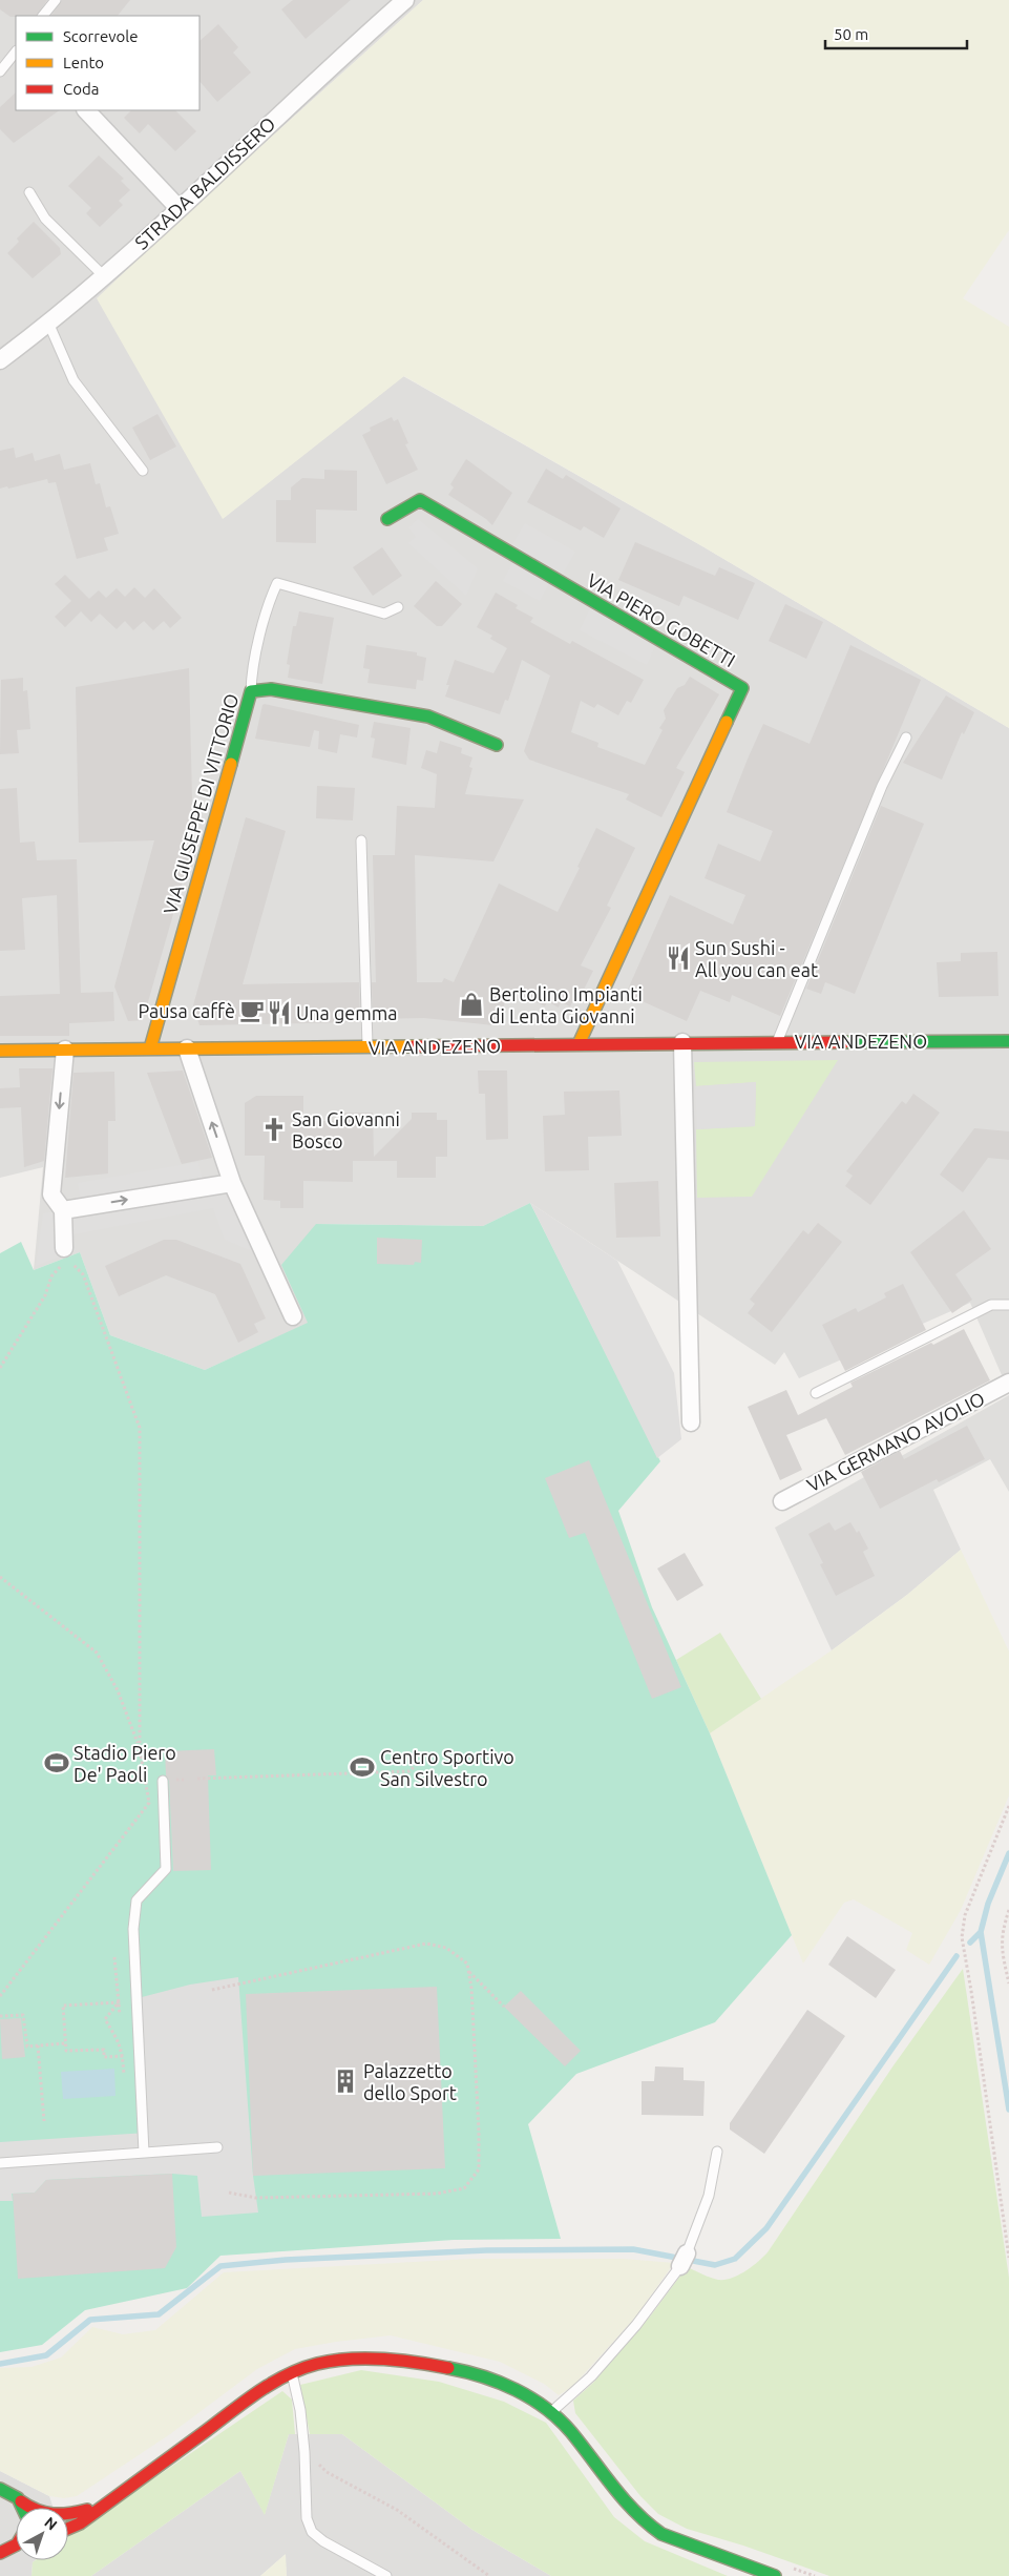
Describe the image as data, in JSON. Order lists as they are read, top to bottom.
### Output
{
  "streets": {
    "street": [
      "STRADA BALDISSERO",
      "VIA PIERO GOBETTI",
      "VIA GIUSEPPE DI VITTORIO",
      "VIA ANDEZENO",
      "VIA GERMANO AVOLIO"
    ]
  },
  "crossings": [
    ["VIA PIERO GOBETTI", "VIA ANDEZENO"],
    ["VIA GIUSEPPE DI VITTORIO", "VIA ANDEZENO"]
  ],
  "places": {
    "restaurant": ["Sun Sushi - All you can eat", "Una gemma"],
    "shop": ["Bertolino Impianti di Lenta Giovanni"],
    "cafe": ["Pausa caffè"],
    "church": ["San Giovanni Bosco"],
    "sports": ["Stadio Piero De' Paoli", "Centro Sportivo San Silvestro"],
    "building": ["Palazzetto dello Sport"]
  },
  "legend": ["Scorrevole", "Lento", "Coda"],
  "scale_bar": "50 m",
  "north": "top right"
}
